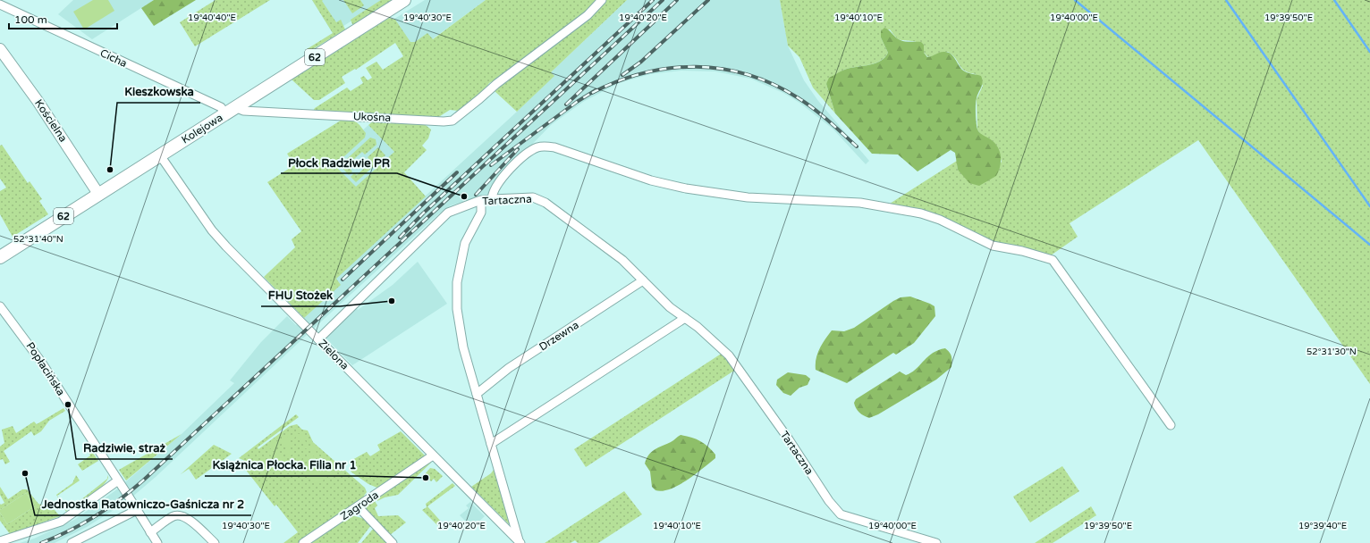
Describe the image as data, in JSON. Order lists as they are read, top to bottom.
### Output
{
  "streets": {
    "main road": ["62", "Kościelna", "Kolejowa"],
    "street": [
      "Cicha",
      "Ukośna",
      "Tartaczna",
      "Drzewna",
      "Zielona",
      "Popłacińska",
      "Zagroda"
    ]
  },
  "crossings": [
    ["Cicha", "Ukośna"],
    ["Cicha", "Kolejowa"],
    ["Ukośna", "Kolejowa"],
    ["Kościelna", "Kolejowa"],
    ["Kolejowa", "Zielona"],
    ["Tartaczna", "Drzewna"],
    ["Tartaczna", "Zielona"],
    ["Zielona", "Zagroda"]
  ],
  "places": [
    "Kieszkowska",
    "Płock Radziwie PR",
    "FHU Stożek",
    "Radziwie, straż",
    "Jednostka Ratowniczo-Gaśnicza nr 2",
    "Książnica Płocka. Filia nr 1"
  ],
  "scale_bar": "100 m",
  "coordinates": [
    "19°40'40\"E",
    "19°40'30\"E",
    "19°40'20\"E",
    "19°40'10\"E",
    "19°40'00\"E",
    "19°39'50\"E",
    "52°31'40\"N",
    "52°31'30\"N",
    "19°39'40\"E"
  ]
}
